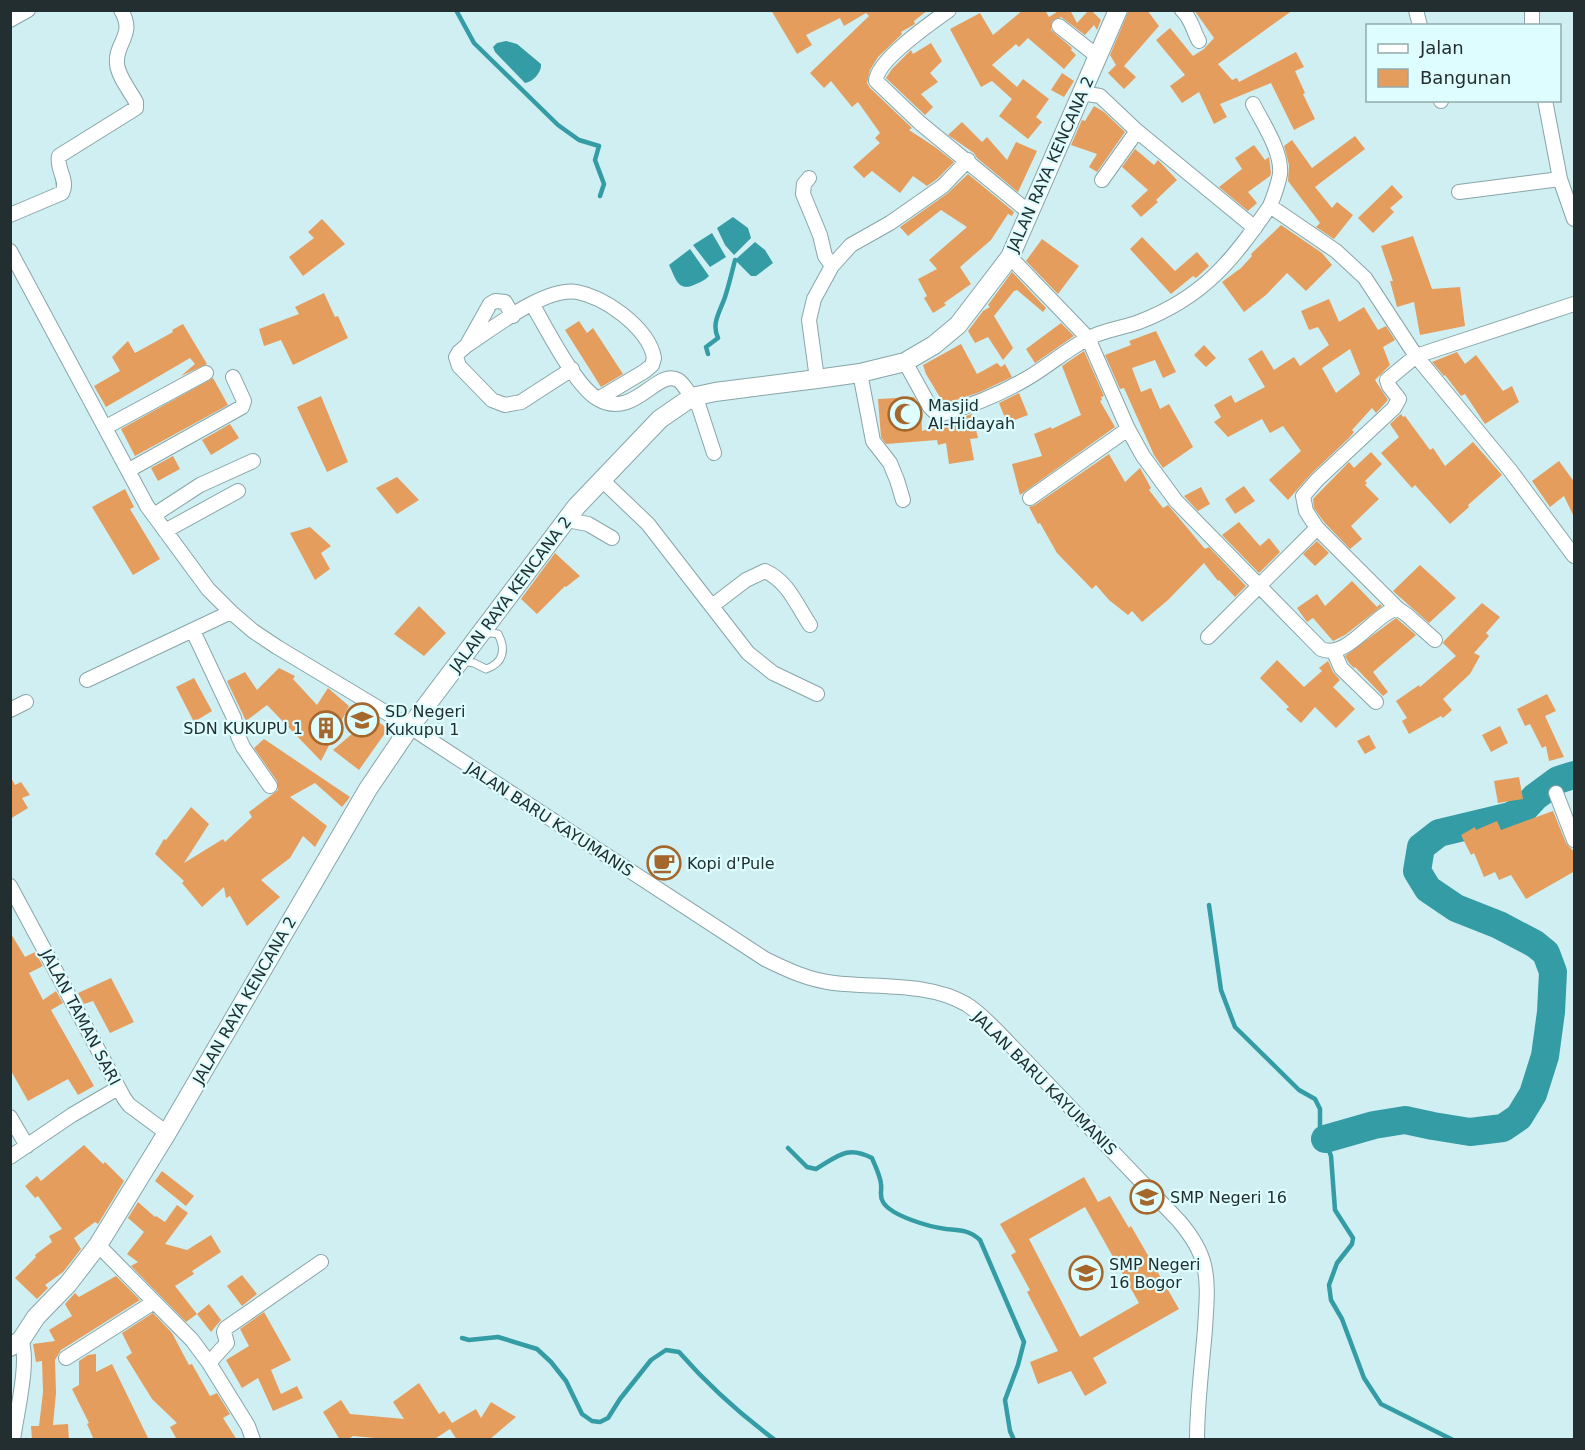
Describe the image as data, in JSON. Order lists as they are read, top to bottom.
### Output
{
  "streets": {
    "street": ["JALAN RAYA KENCANA 2", "JALAN BARU KAYUMANIS", "JALAN TAMAN SARI"]
  },
  "crossings": [
    ["JALAN RAYA KENCANA 2", "JALAN BARU KAYUMANIS"],
    ["JALAN RAYA KENCANA 2", "JALAN TAMAN SARI"]
  ],
  "places": {
    "mosque": ["Masjid Al-Hidayah"],
    "school or university": ["SD Negeri Kukupu 1", "SMP Negeri 16", "SMP Negeri 16 Bogor"],
    "building": ["SDN KUKUPU 1"],
    "cafe": ["Kopi d'Pule"]
  },
  "legend": ["Jalan", "Bangunan"]
}
